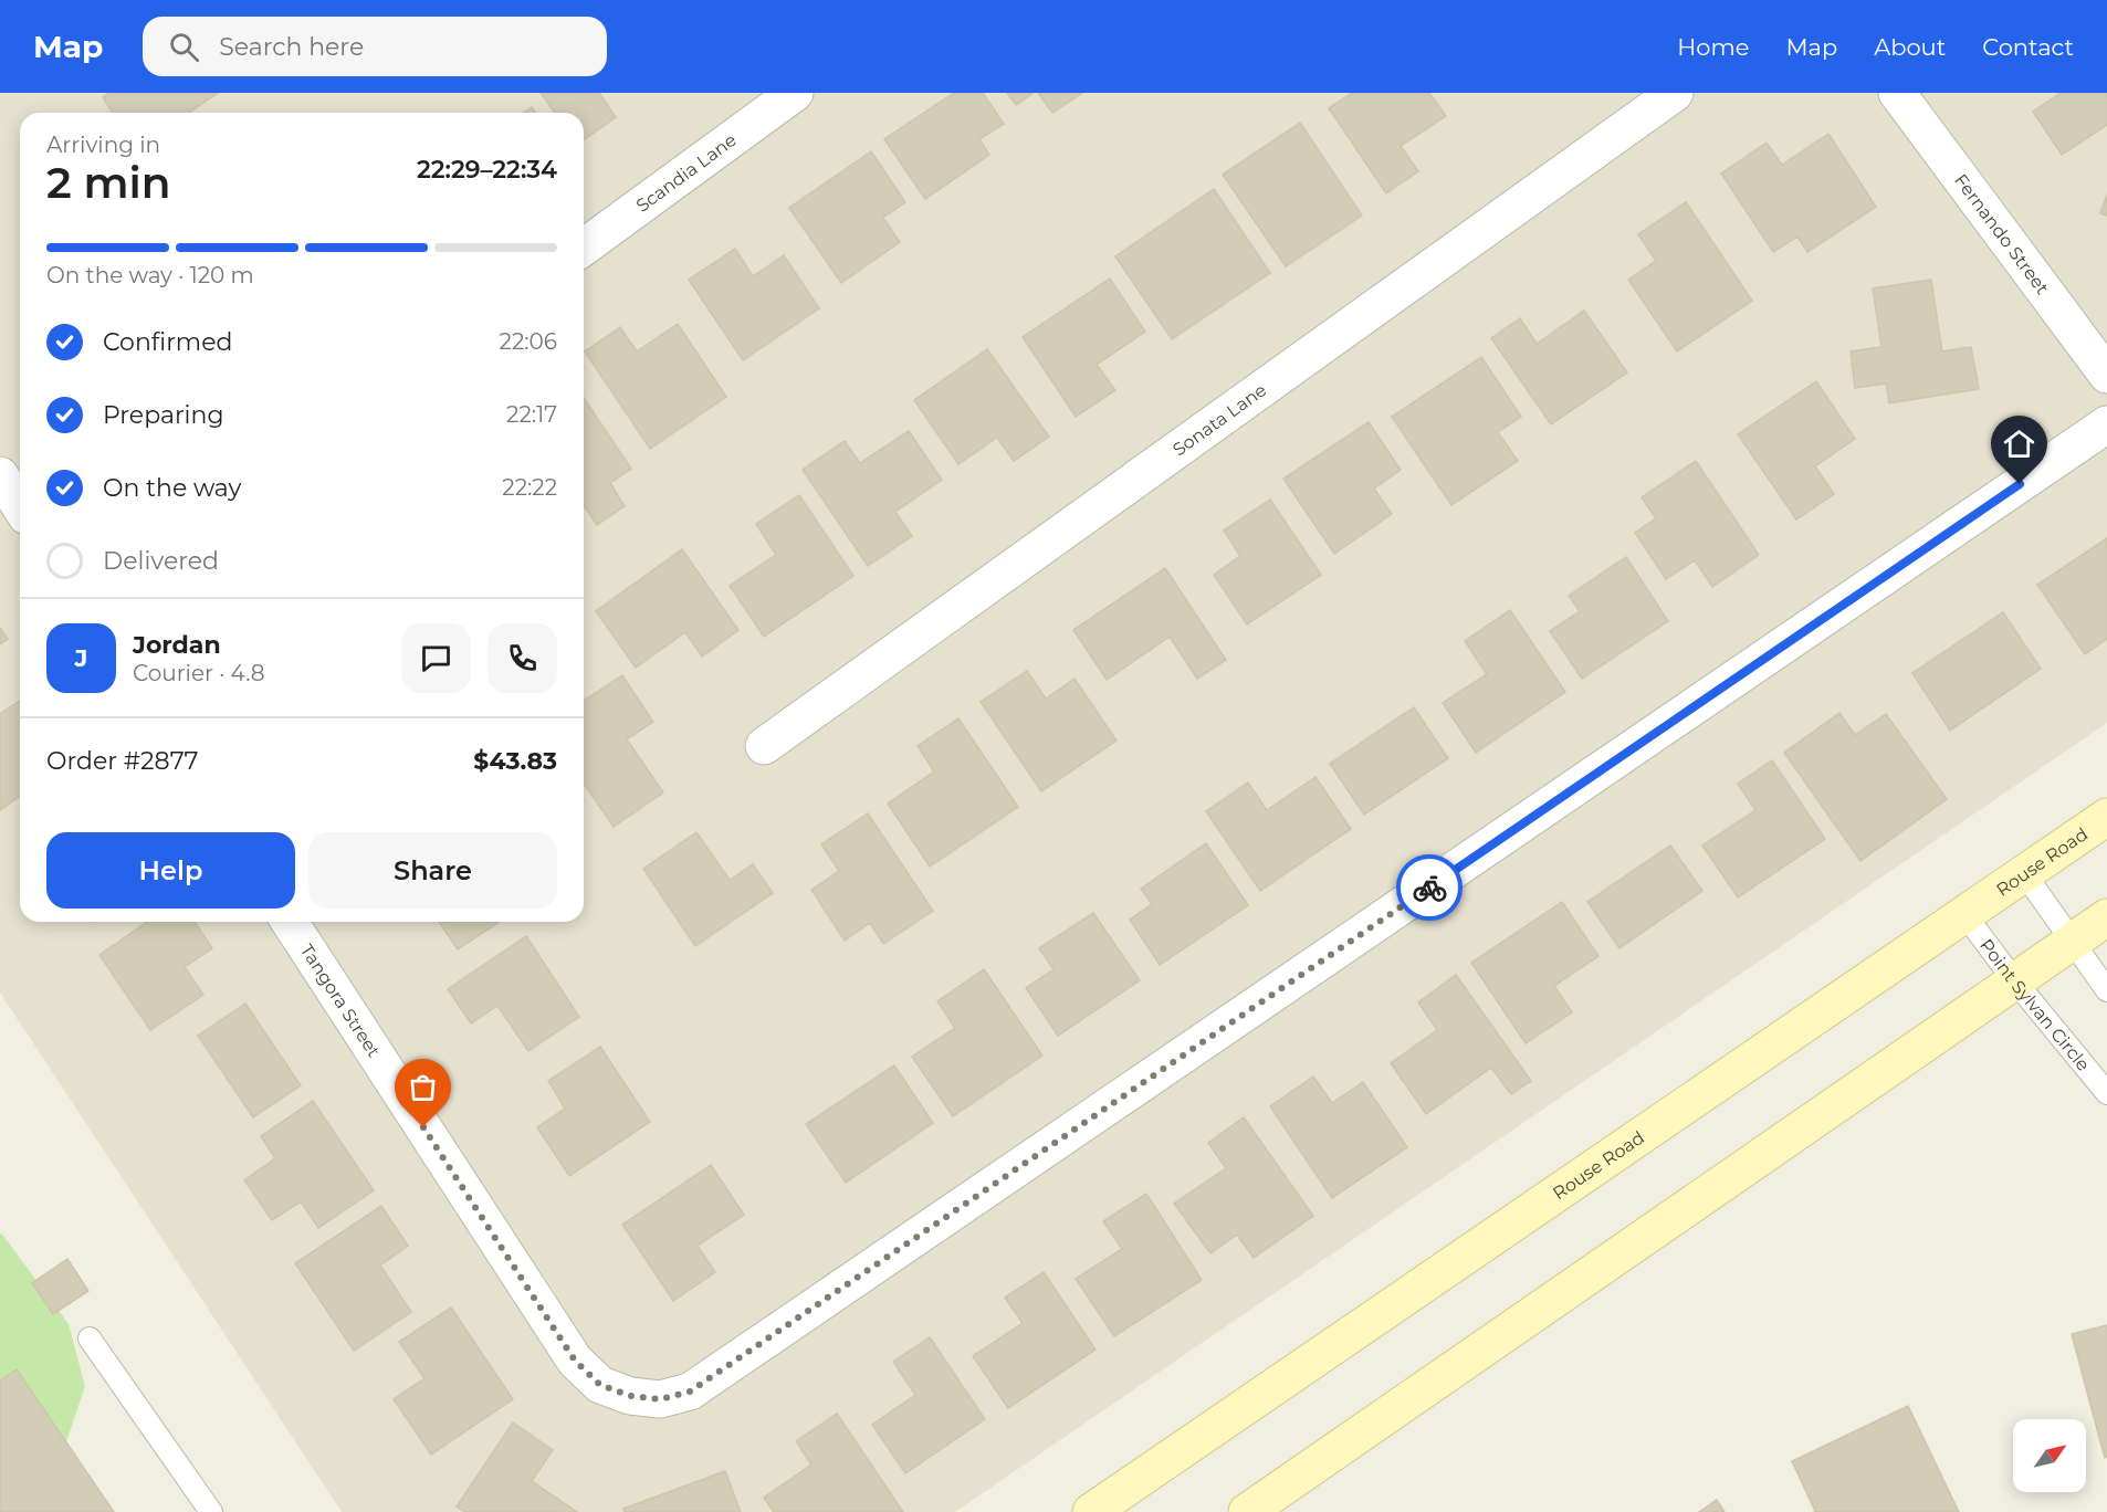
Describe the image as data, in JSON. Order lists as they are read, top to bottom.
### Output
{
  "streets": {
    "street": [
      "Scandia Lane",
      "Fernando Street",
      "Sonata Lane",
      "Rouse Road",
      "Tangora Street"
    ],
    "lane": ["Point Sylvan Circle"]
  },
  "crossings": [
    ["Rouse Road", "Point Sylvan Circle"]
  ],
  "north": "top right",
  "page": {
    "header": "Map",
    "search": "Search here",
    "nav": [
      "Home",
      "Map",
      "About",
      "Contact"
    ],
    "heading": ["2 min", "Arriving in", "22:29–22:34"],
    "panel": [
      "Jordan",
      "Courier · 4.8",
      "Order #2877",
      "$43.83"
    ],
    "bar": "On the way · 120 m",
    "list": [
      ["Confirmed", "22:06"],
      ["Preparing", "22:17"],
      ["On the way", "22:22"],
      "Delivered"
    ],
    "round": "J",
    "buttons": ["Help", "Share"]
  }
}
